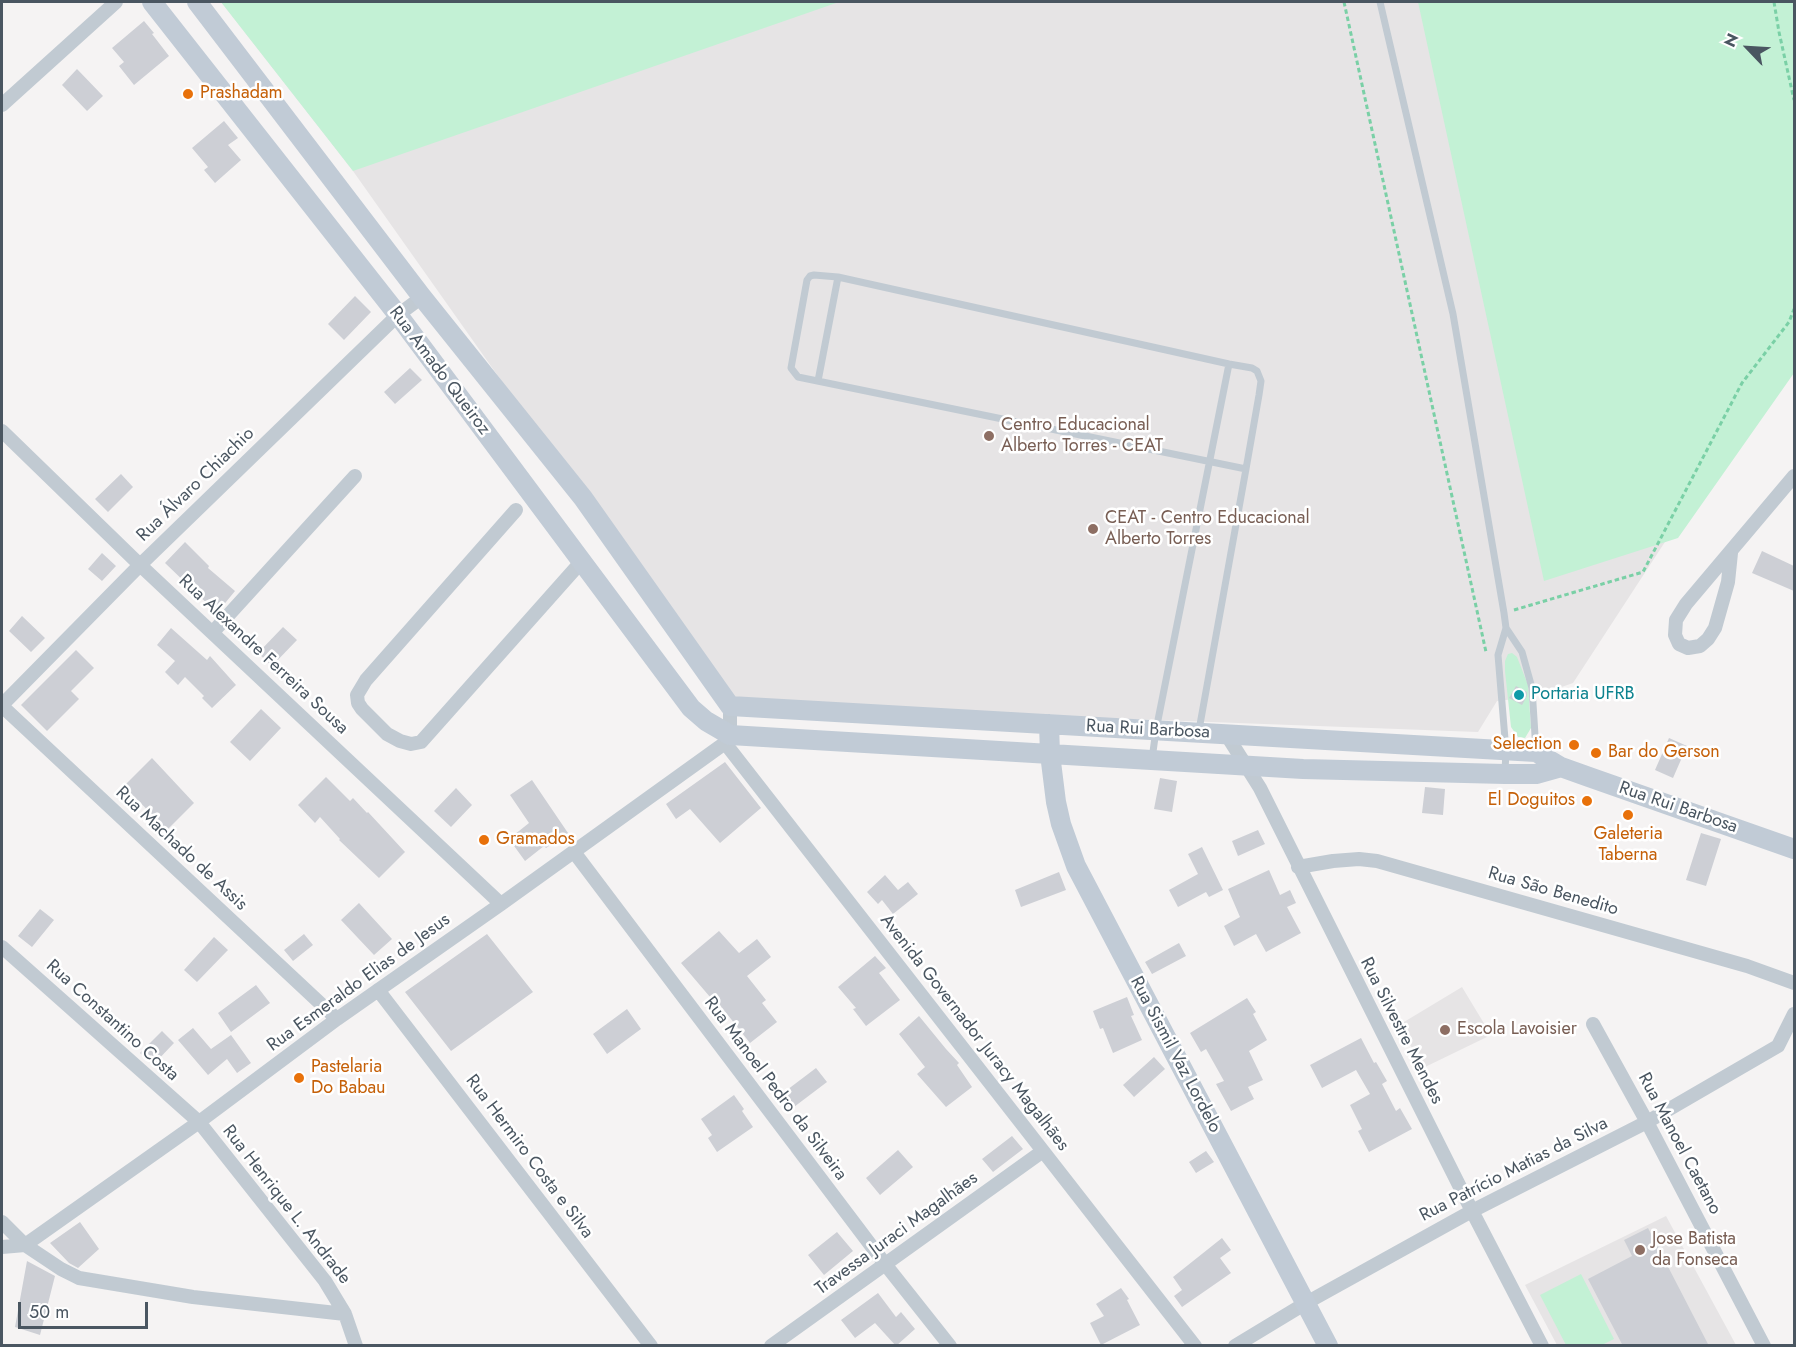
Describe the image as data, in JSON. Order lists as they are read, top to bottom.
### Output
{
  "streets": {
    "street": [
      "Rua Amado Queiroz",
      "Rua Álvaro Chiachio",
      "Rua Alexandre Ferreira Sousa",
      "Rua Rui Barbosa",
      "Rua Machado de Assis",
      "Rua São Benedito",
      "Rua Esmeraldo Elias de Jesus",
      "Rua Constantino Costa",
      "Rua Silvestre Mendes",
      "Avenida Governador Juracy Magalhães",
      "Rua Sismil Vaz Lordelo",
      "Rua Manoel Pedro da Silveira",
      "Rua Manoel Caetano",
      "Rua Hermiro Costa e Silva",
      "Rua Patrício Matias da Silva",
      "Rua Henrique L. Andrade",
      "Travessa Juraci Magalhães"
    ]
  },
  "crossings": [
    ["Rua Amado Queiroz", "Rua Álvaro Chiachio"],
    ["Rua Amado Queiroz", "Rua Rui Barbosa"],
    ["Rua Amado Queiroz", "Rua Esmeraldo Elias de Jesus"],
    ["Rua Amado Queiroz", "Avenida Governador Juracy Magalhães"],
    ["Rua Álvaro Chiachio", "Rua Alexandre Ferreira Sousa"],
    ["Rua Álvaro Chiachio", "Rua Machado de Assis"],
    ["Rua Alexandre Ferreira Sousa", "Rua Esmeraldo Elias de Jesus"],
    ["Rua Rui Barbosa", "Rua Esmeraldo Elias de Jesus"],
    ["Rua Rui Barbosa", "Rua Silvestre Mendes"],
    ["Rua Rui Barbosa", "Avenida Governador Juracy Magalhães"],
    ["Rua Rui Barbosa", "Rua Sismil Vaz Lordelo"],
    ["Rua Machado de Assis", "Rua Esmeraldo Elias de Jesus"],
    ["Rua São Benedito", "Rua Silvestre Mendes"],
    ["Rua Esmeraldo Elias de Jesus", "Rua Constantino Costa"],
    ["Rua Esmeraldo Elias de Jesus", "Avenida Governador Juracy Magalhães"],
    ["Rua Esmeraldo Elias de Jesus", "Rua Manoel Pedro da Silveira"],
    ["Rua Esmeraldo Elias de Jesus", "Rua Hermiro Costa e Silva"],
    ["Rua Esmeraldo Elias de Jesus", "Rua Henrique L. Andrade"],
    ["Rua Constantino Costa", "Rua Henrique L. Andrade"],
    ["Rua Silvestre Mendes", "Rua Patrício Matias da Silva"],
    ["Avenida Governador Juracy Magalhães", "Travessa Juraci Magalhães"],
    ["Rua Sismil Vaz Lordelo", "Rua Patrício Matias da Silva"],
    ["Rua Manoel Pedro da Silveira", "Travessa Juraci Magalhães"],
    ["Rua Manoel Caetano", "Rua Patrício Matias da Silva"]
  ],
  "places": [
    "Prashadam",
    "Centro Educacional Alberto Torres - CEAT",
    "CEAT - Centro Educacional Alberto Torres",
    "Portaria UFRB",
    "Selection",
    "Bar do Gerson",
    "El Doguitos",
    "Galeteria Taberna",
    "Gramados",
    "Escola Lavoisier",
    "Pastelaria Do Babau",
    "Jose Batista da Fonseca"
  ],
  "scale_bar": "50 m",
  "north": "top left"
}
